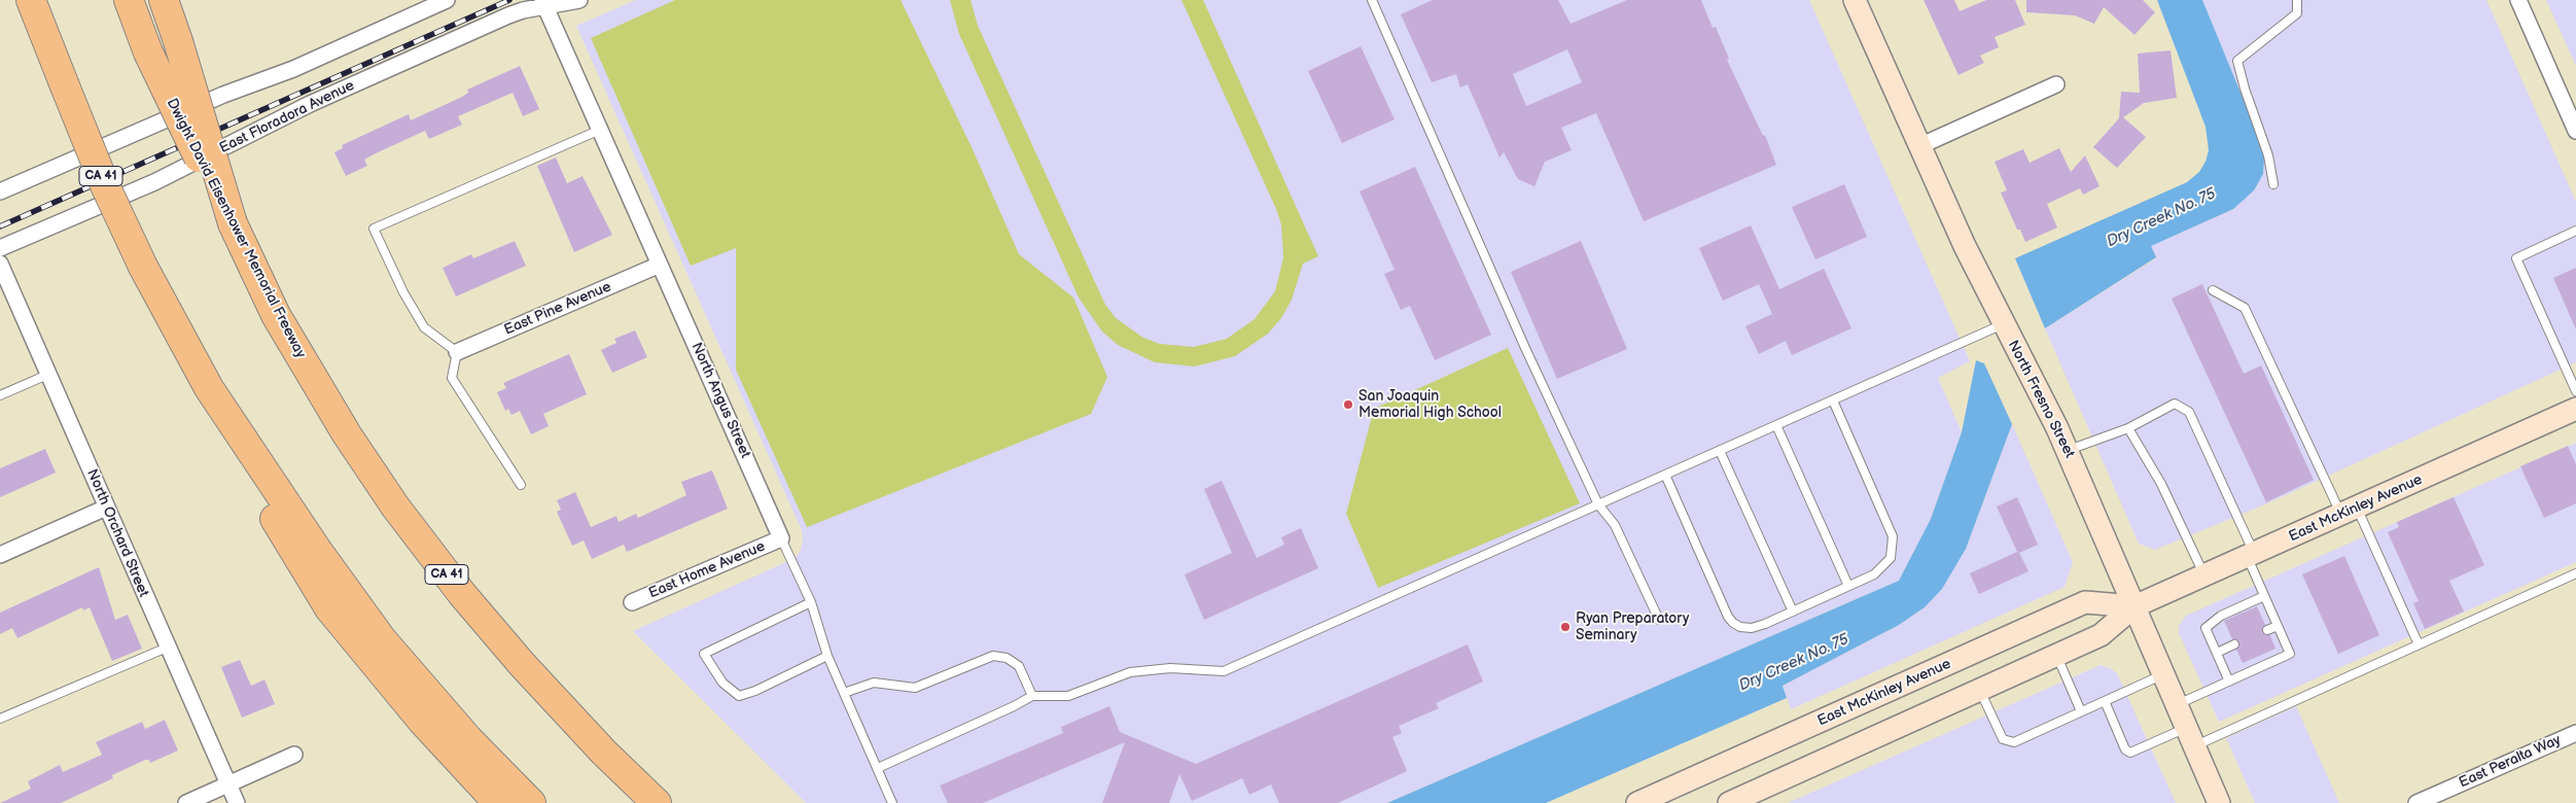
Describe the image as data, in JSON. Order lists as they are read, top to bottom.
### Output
{
  "streets": {
    "highway": ["CA 41", "Dwight David Eisenhower Memorial Freeway"],
    "main road": ["North Fresno Street", "East McKinley Avenue"],
    "street": [
      "East Floradora Avenue",
      "East Pine Avenue",
      "North Angus Street",
      "North Orchard Street",
      "East Home Avenue",
      "East Peralta Way"
    ]
  },
  "crossings": [
    ["East Floradora Avenue", "North Angus Street"],
    ["East Pine Avenue", "North Angus Street"],
    ["North Fresno Street", "East McKinley Avenue"],
    ["North Angus Street", "East Home Avenue"]
  ],
  "water": ["Dry Creek No. 75"],
  "places": ["San Joaquin Memorial High School", "Ryan Preparatory Seminary"]
}
